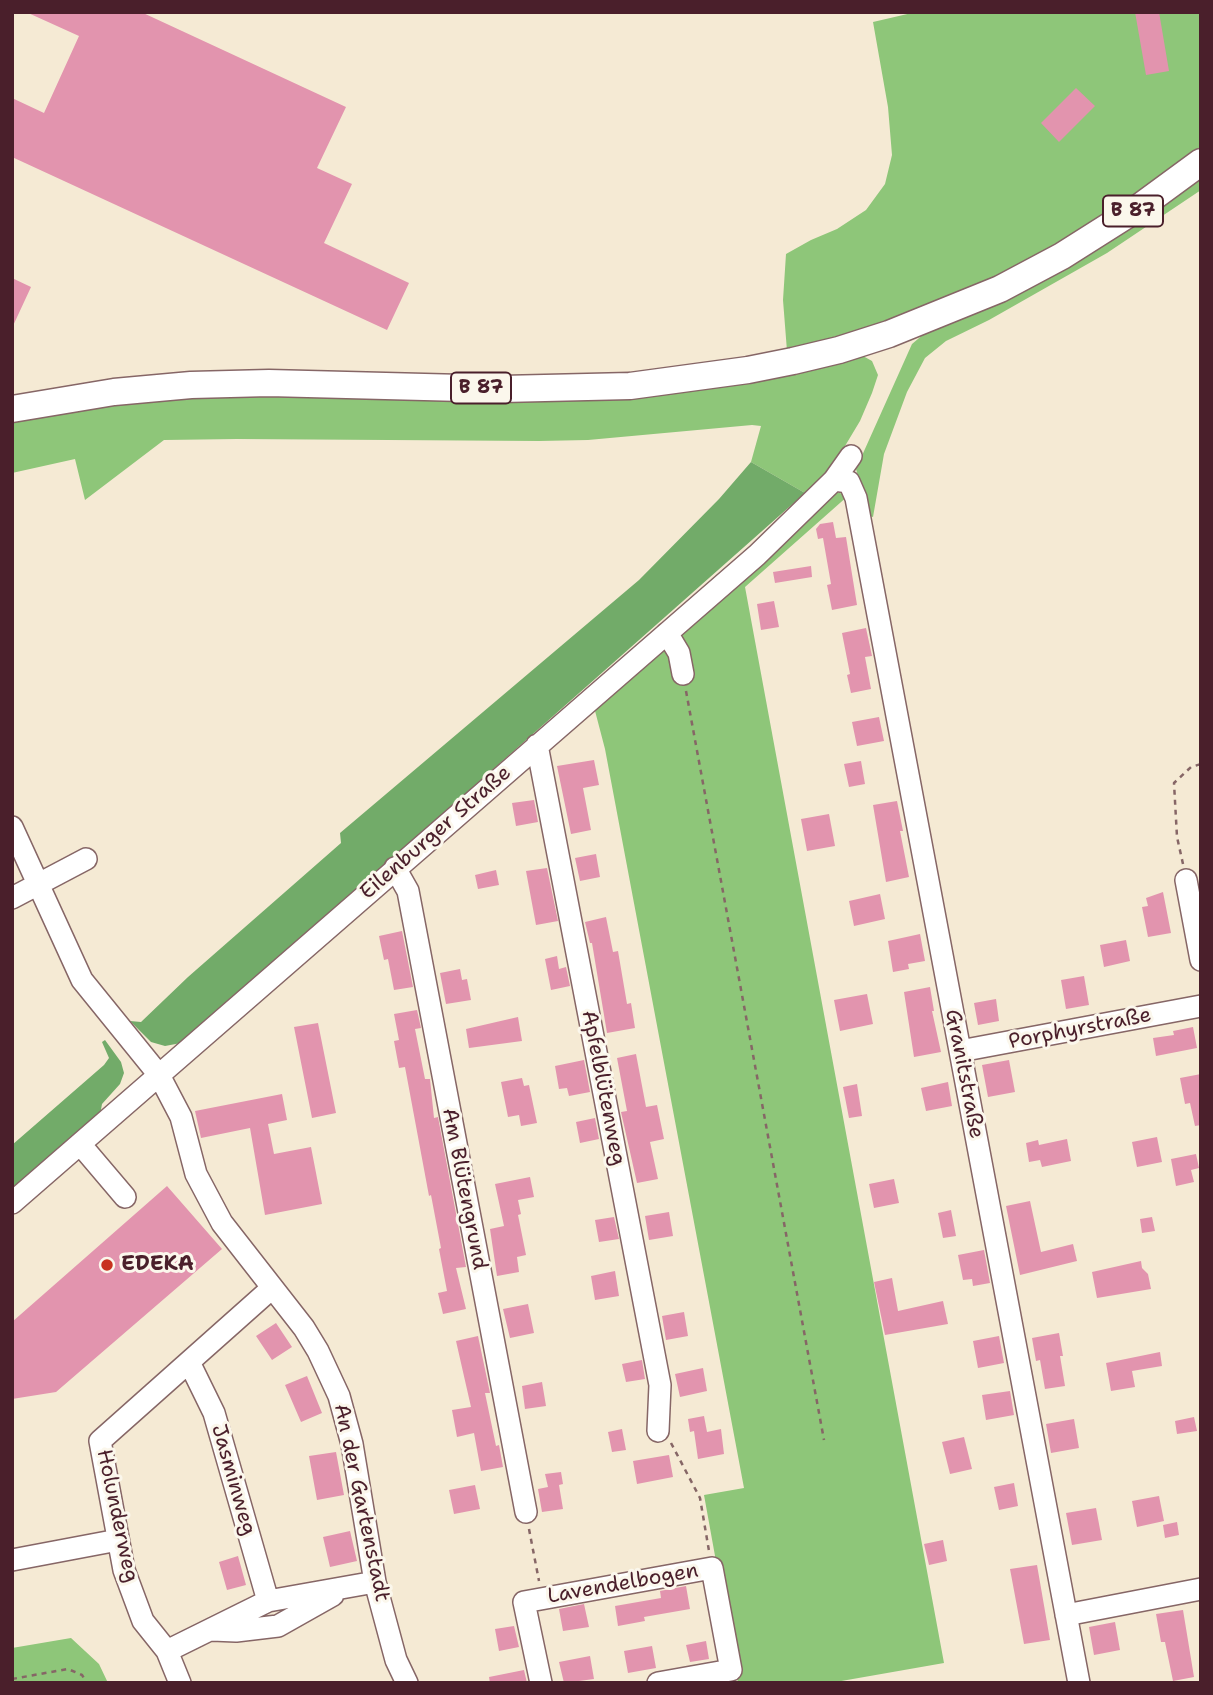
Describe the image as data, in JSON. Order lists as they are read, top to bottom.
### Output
{
  "streets": {
    "main road": ["B 87"],
    "street": [
      "Eilenburger Straße",
      "Porphyrstraße",
      "Granitstraße",
      "Apfelblütenweg",
      "Am Blütengrund",
      "Jasminweg",
      "An der Gartenstadt",
      "Holunderweg",
      "Lavendelbogen"
    ]
  },
  "crossings": [
    ["Eilenburger Straße", "Granitstraße"],
    ["Eilenburger Straße", "Apfelblütenweg"],
    ["Eilenburger Straße", "Am Blütengrund"],
    ["Eilenburger Straße", "An der Gartenstadt"],
    ["Porphyrstraße", "Granitstraße"],
    ["Jasminweg", "Holunderweg"],
    ["An der Gartenstadt", "Holunderweg"]
  ],
  "places": ["EDEKA"]
}
